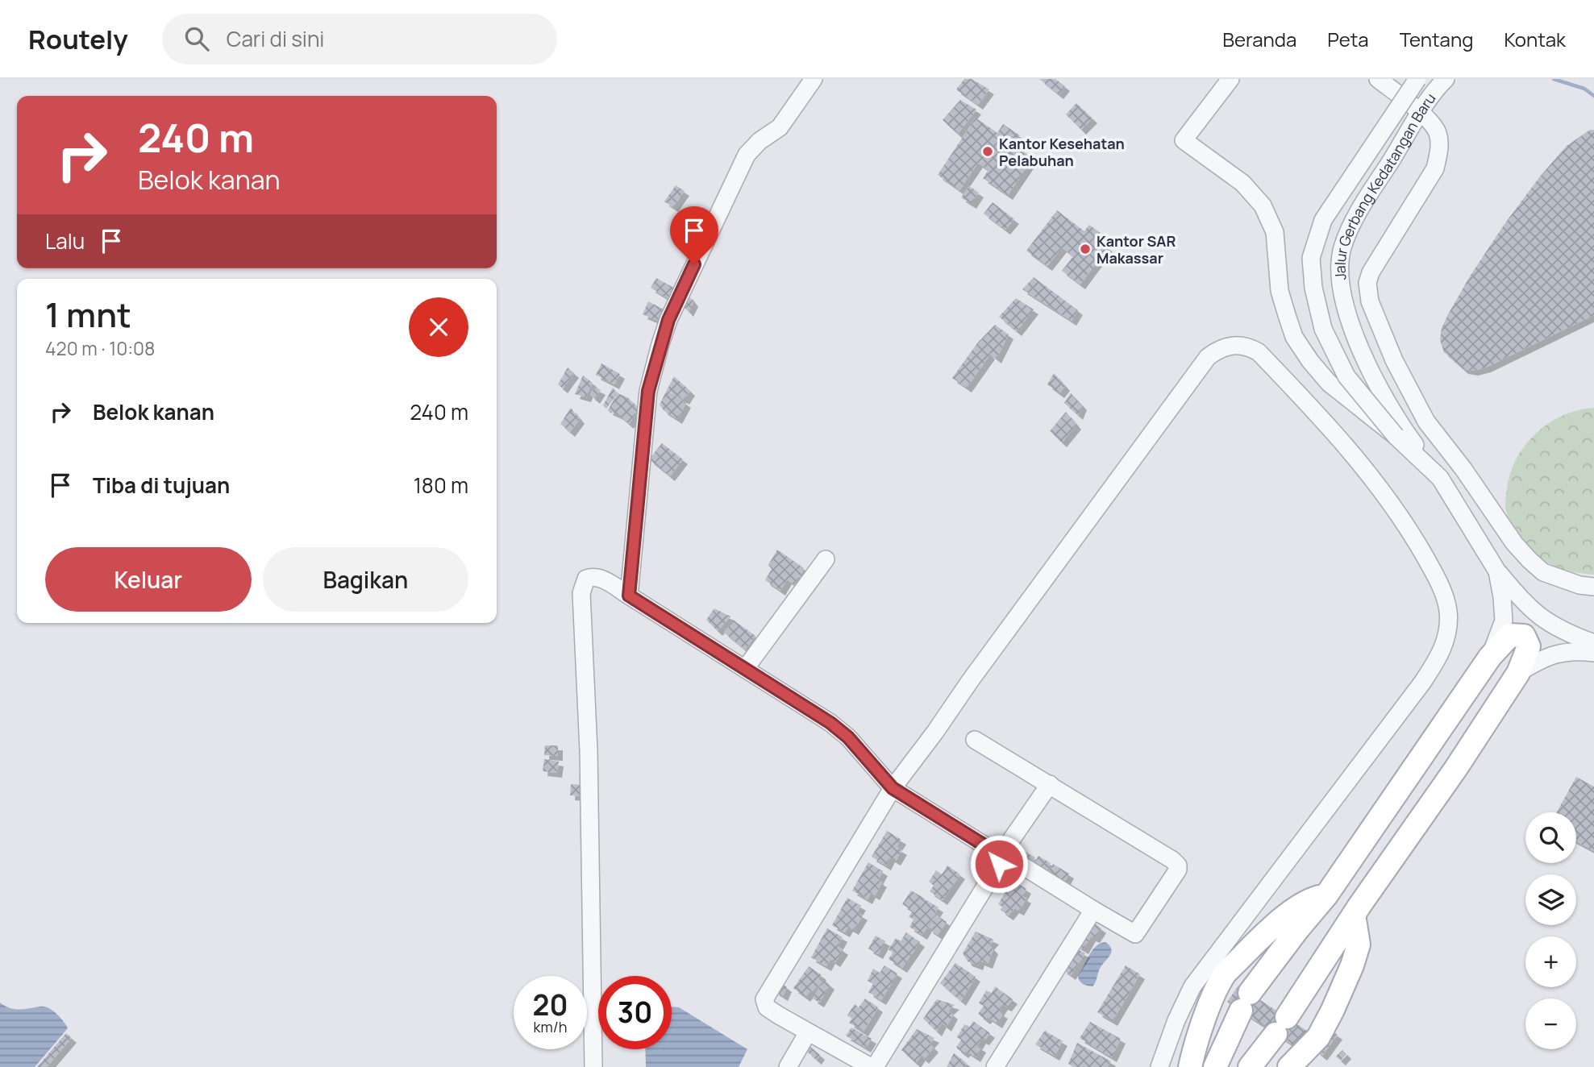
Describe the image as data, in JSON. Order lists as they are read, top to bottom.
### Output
{
  "streets": {
    "street": ["Jalur Gerbang Kedatangan Baru"]
  },
  "places": ["Kantor Kesehatan Pelabuhan", "Kantor SAR Makassar"],
  "page": {
    "header": "Routely",
    "search": "Cari di sini",
    "nav": [
      "Beranda",
      "Peta",
      "Tentang",
      "Kontak"
    ],
    "turn": ["240 m", "Belok kanan"],
    "then": "Lalu",
    "heading": ["1 mnt", "420 m · 10:08"],
    "list": [
      {
        "name": "Belok kanan",
        "value": "240 m"
      },
      {
        "name": "Tiba di tujuan",
        "value": "180 m"
      }
    ],
    "buttons": ["Keluar", "Bagikan"],
    "map_buttons": ["+", "−"],
    "speed": "20 km/h",
    "limit": "30"
  }
}
